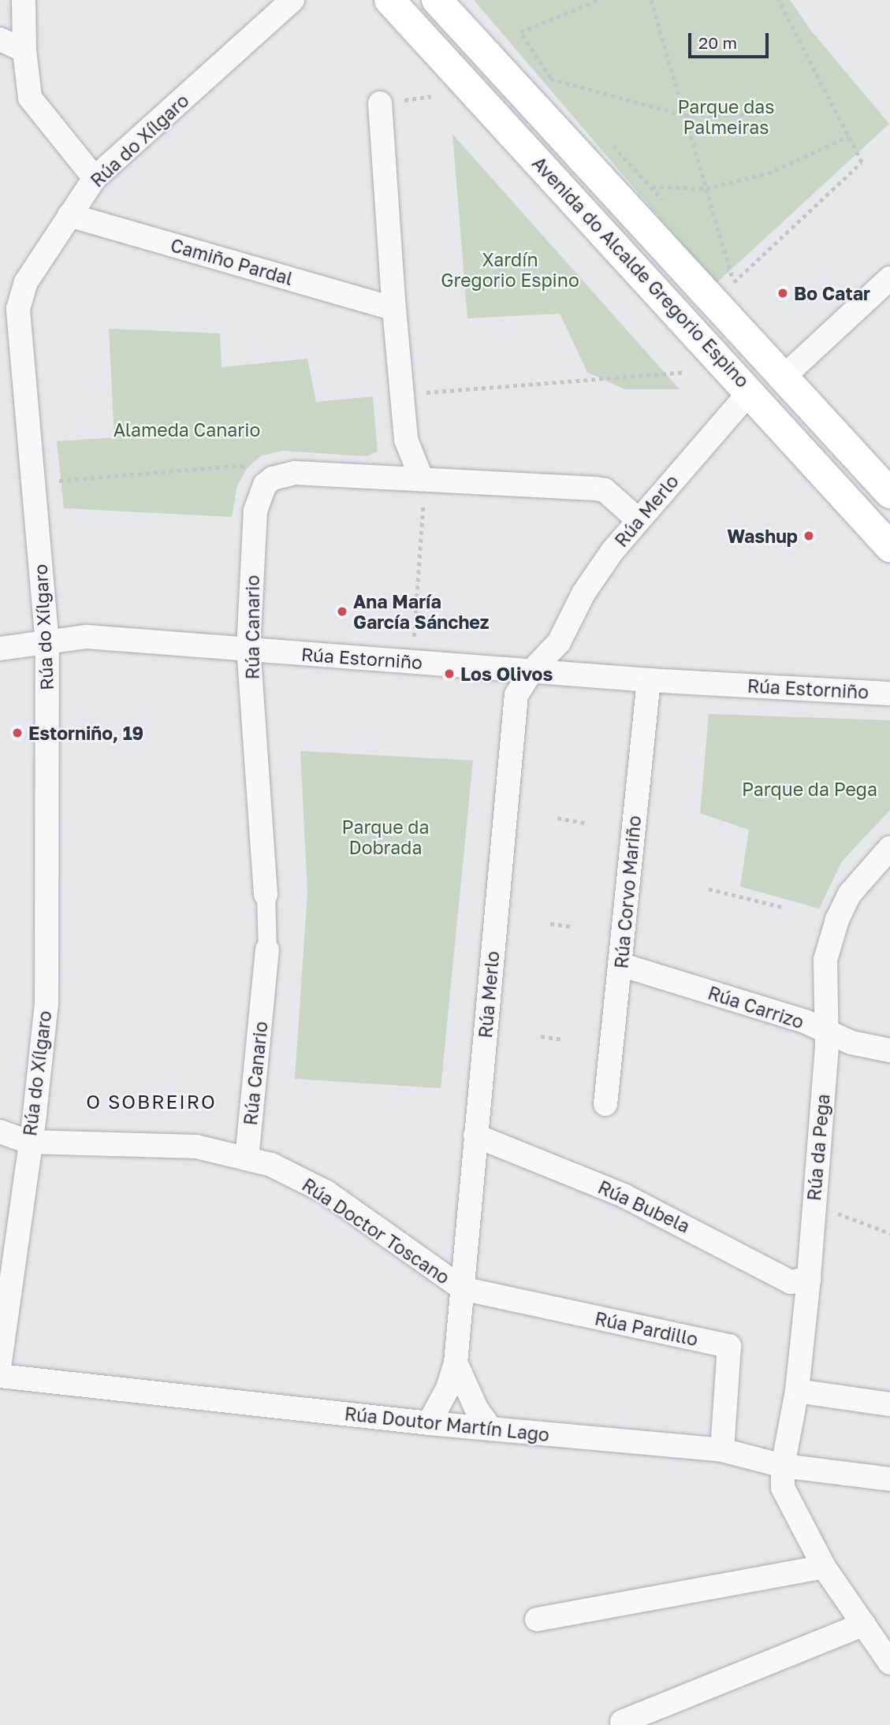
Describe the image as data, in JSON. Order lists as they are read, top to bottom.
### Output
{
  "streets": {
    "main road": ["Avenida do Alcalde Gregorio Espino"],
    "street": [
      "Rúa do Xílgaro",
      "Camiño Pardal",
      "Rúa Merlo",
      "Rúa Canario",
      "Rúa Estorniño",
      "Rúa Corvo Mariño",
      "Rúa Carrizo",
      "Rúa da Pega",
      "Rúa Bubela",
      "Rúa Doctor Toscano",
      "Rúa Pardillo",
      "Rúa Doutor Martín Lago"
    ]
  },
  "crossings": [
    ["Rúa do Xílgaro", "Camiño Pardal"],
    ["Rúa do Xílgaro", "Rúa Estorniño"],
    ["Rúa do Xílgaro", "Rúa Doctor Toscano"],
    ["Avenida do Alcalde Gregorio Espino", "Rúa Merlo"],
    ["Rúa Merlo", "Rúa Canario"],
    ["Rúa Merlo", "Rúa Estorniño"],
    ["Rúa Merlo", "Rúa Bubela"],
    ["Rúa Merlo", "Rúa Doctor Toscano"],
    ["Rúa Merlo", "Rúa Pardillo"],
    ["Rúa Merlo", "Rúa Doutor Martín Lago"],
    ["Rúa Canario", "Rúa Estorniño"],
    ["Rúa Canario", "Rúa Doctor Toscano"],
    ["Rúa Estorniño", "Rúa Corvo Mariño"],
    ["Rúa Corvo Mariño", "Rúa Carrizo"],
    ["Rúa Carrizo", "Rúa da Pega"],
    ["Rúa da Pega", "Rúa Bubela"],
    ["Rúa da Pega", "Rúa Doutor Martín Lago"],
    ["Rúa Doctor Toscano", "Rúa Pardillo"],
    ["Rúa Pardillo", "Rúa Doutor Martín Lago"]
  ],
  "districts": ["O SOBREIRO"],
  "parks": [
    "Parque das Palmeiras",
    "Xardín Gregorio Espino",
    "Alameda Canario",
    "Parque da Pega",
    "Parque da Dobrada"
  ],
  "places": [
    "Bo Catar",
    "Washup",
    "Ana María García Sánchez",
    "Los Olivos",
    "Estorniño, 19"
  ],
  "scale_bar": "20 m"
}
